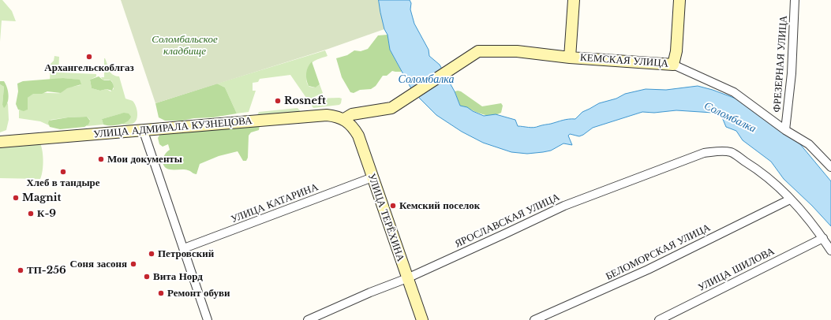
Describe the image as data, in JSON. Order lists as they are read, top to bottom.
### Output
{
  "streets": {
    "main road": ["КЕМСКАЯ УЛИЦА", "УЛИЦА АДМИРАЛА КУЗНЕЦОВА", "УЛИЦА ТЕРЁХИНА"],
    "street": [
      "ФРЕЗЕРНАЯ УЛИЦА",
      "УЛИЦА КАТАРИНА",
      "ЯРОСЛАВСКАЯ УЛИЦА",
      "БЕЛОМОРСКАЯ УЛИЦА",
      "УЛИЦА ШИЛОВА"
    ]
  },
  "crossings": [
    ["КЕМСКАЯ УЛИЦА", "ФРЕЗЕРНАЯ УЛИЦА"],
    ["КЕМСКАЯ УЛИЦА", "УЛИЦА АДМИРАЛА КУЗНЕЦОВА"],
    ["КЕМСКАЯ УЛИЦА", "УЛИЦА ТЕРЁХИНА"],
    ["УЛИЦА АДМИРАЛА КУЗНЕЦОВА", "УЛИЦА ТЕРЁХИНА"],
    ["УЛИЦА КАТАРИНА", "УЛИЦА ТЕРЁХИНА"],
    ["УЛИЦА ТЕРЁХИНА", "ЯРОСЛАВСКАЯ УЛИЦА"],
    ["ЯРОСЛАВСКАЯ УЛИЦА", "БЕЛОМОРСКАЯ УЛИЦА"],
    ["ЯРОСЛАВСКАЯ УЛИЦА", "УЛИЦА ШИЛОВА"]
  ],
  "water": ["Соломбалка"],
  "parks": ["Соломбальское кладбище"],
  "places": [
    "Архангельскоблгаз",
    "Rosneft",
    "Мои документы",
    "Хлеб в тандыре",
    "Magnit",
    "Кемский поселок",
    "К-9",
    "Петровский",
    "Соня засоня",
    "ТП-256",
    "Вита Норд",
    "Ремонт обуви"
  ]
}
